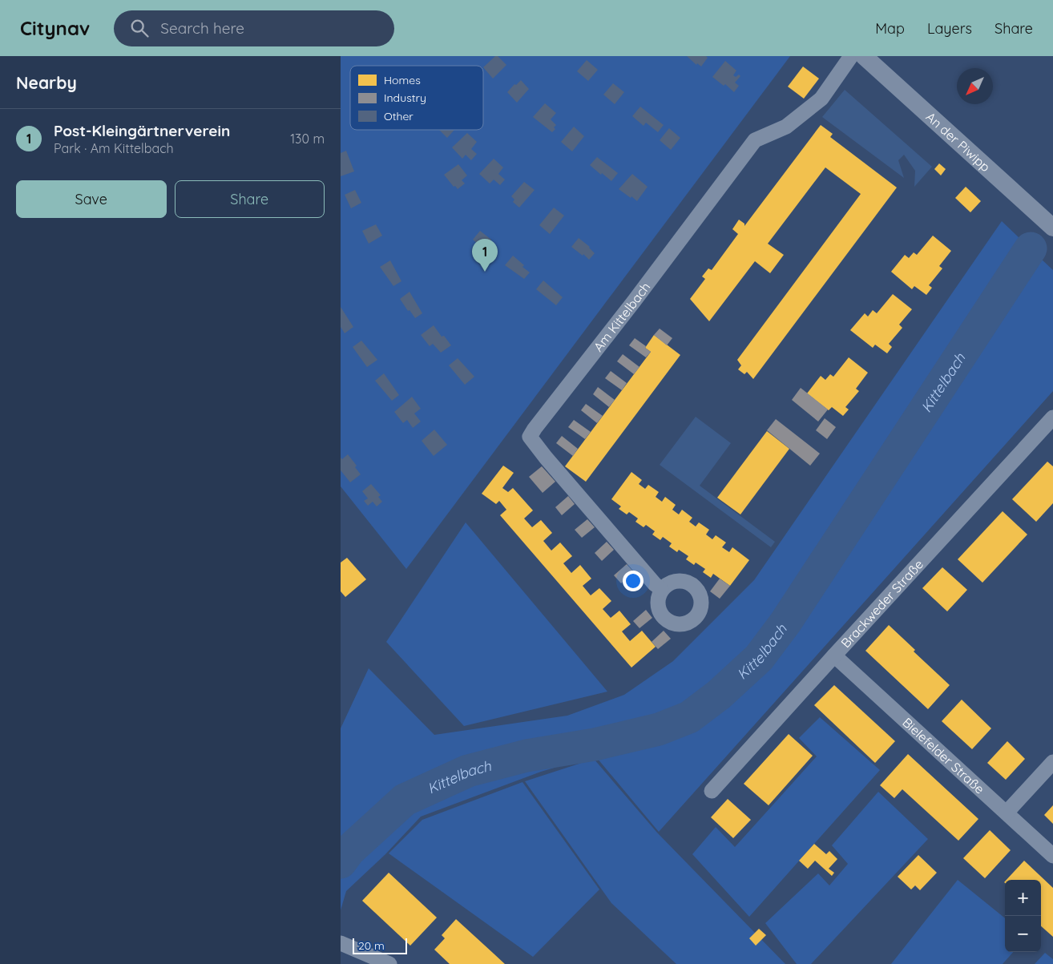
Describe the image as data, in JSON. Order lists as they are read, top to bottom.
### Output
{
  "streets": {
    "street": [
      "An der Piwipp",
      "Am Kittelbach",
      "Brackweder Straße",
      "Bielefelder Straße"
    ]
  },
  "crossings": [
    ["Brackweder Straße", "Bielefelder Straße"]
  ],
  "water": ["Kittelbach"],
  "legend": ["Homes", "Industry", "Other"],
  "scale_bar": "20 m",
  "north": "bottom left",
  "page": {
    "header": "Citynav",
    "search": "Search here",
    "nav": ["Map", "Layers", "Share"],
    "heading": "Nearby",
    "list": [
      {
        "mark": "1",
        "name": "Post-Kleingärtnerverein",
        "note": "Park · Am Kittelbach",
        "value": "130 m"
      }
    ],
    "buttons": ["Save", "Share"],
    "pins": "1",
    "map_buttons": ["+", "−"],
    "scale": "20 m"
  }
}
